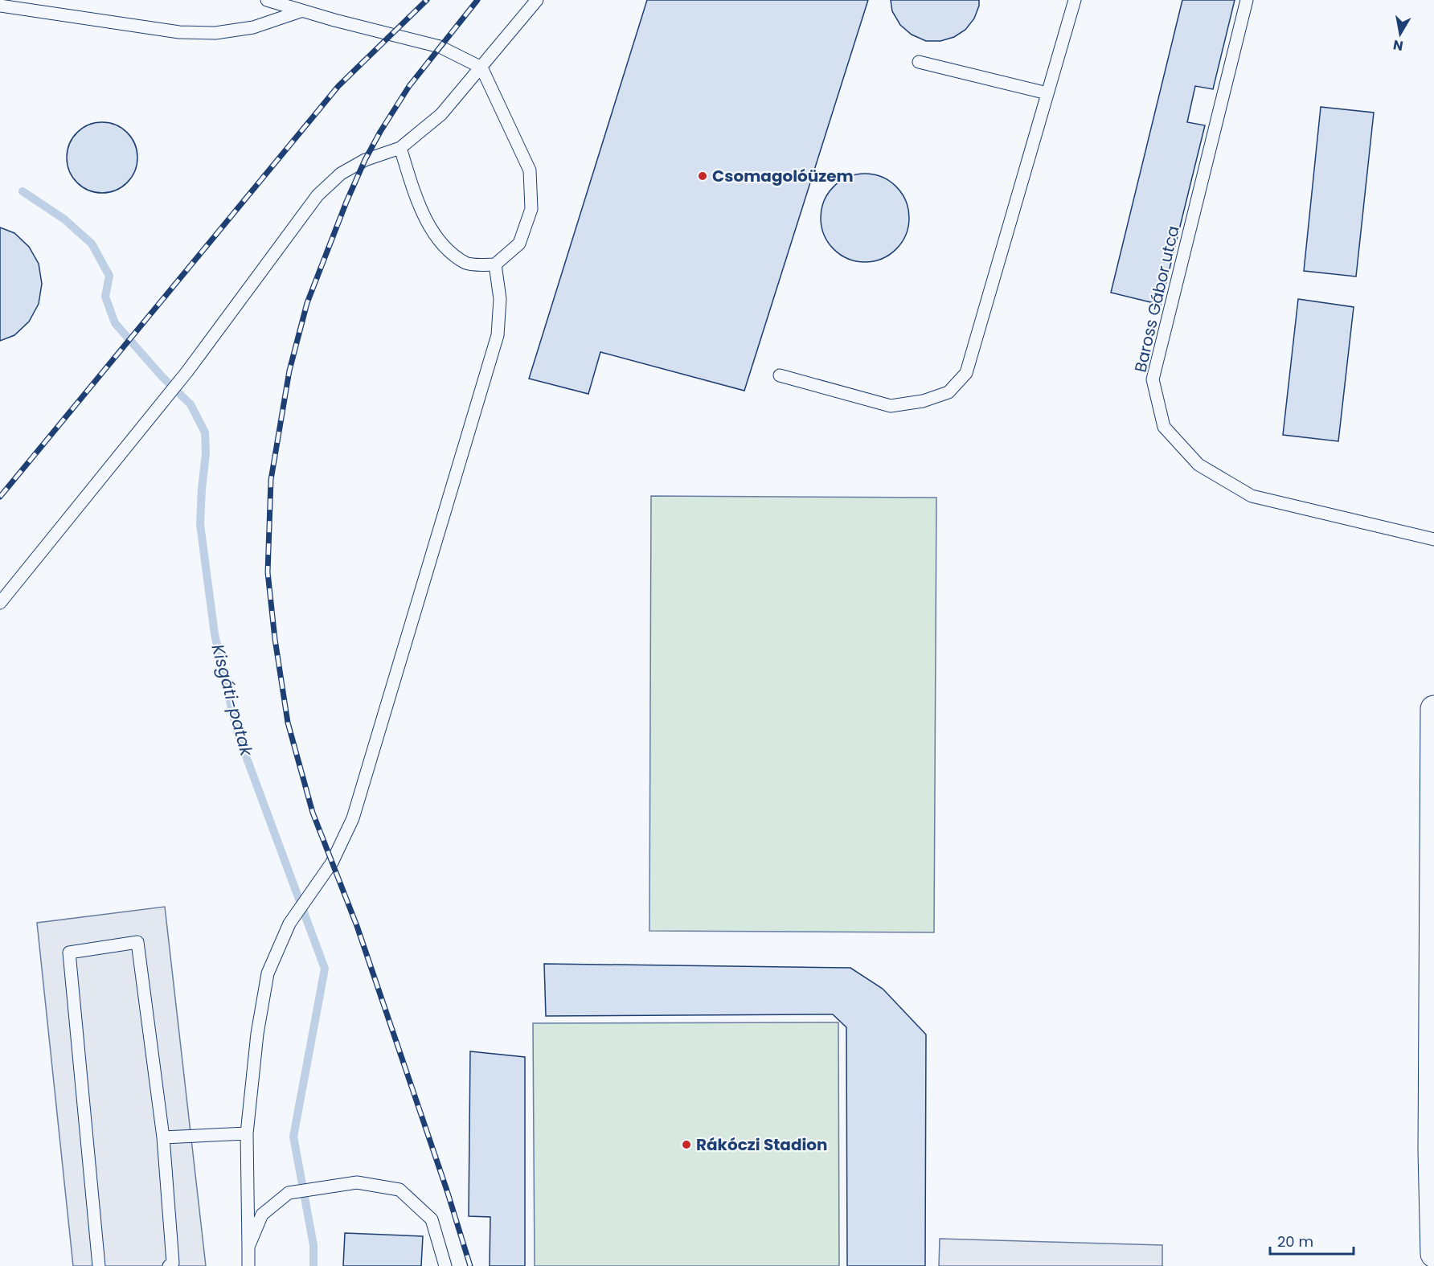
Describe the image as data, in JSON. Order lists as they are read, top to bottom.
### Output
{
  "streets": {
    "lane": ["Baross Gábor utca"]
  },
  "water": ["Kisgáti-patak"],
  "places": ["Csomagolóüzem", "Rákóczi Stadion"],
  "scale_bar": "20 m",
  "north": "bottom"
}
